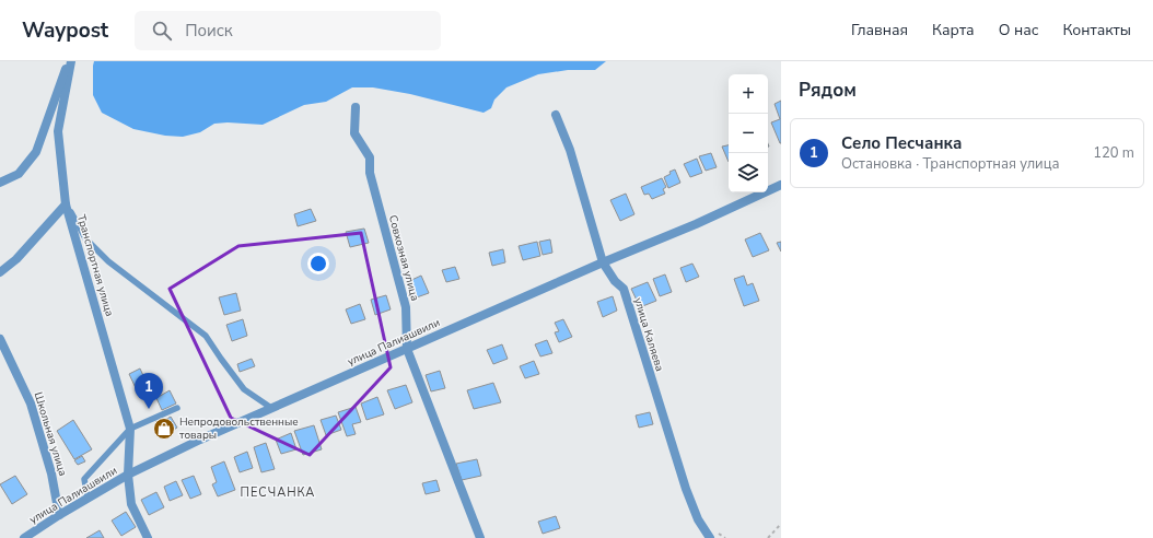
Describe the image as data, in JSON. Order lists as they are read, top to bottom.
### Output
{
  "streets": {
    "street": [
      "Совхозная улица",
      "Транспортная улица",
      "улица Каляева",
      "улица Палиашвили",
      "Школьная улица"
    ]
  },
  "crossings": [
    ["Совхозная улица", "улица Палиашвили"],
    ["Транспортная улица", "улица Палиашвили"],
    ["улица Каляева", "улица Палиашвили"],
    ["улица Палиашвили", "Школьная улица"]
  ],
  "districts": ["ПЕСЧАНКА"],
  "places": {
    "shop": ["Непродовольственные товары"]
  },
  "page": {
    "header": "Waypost",
    "search": "Поиск",
    "nav": [
      "Главная",
      "Карта",
      "О нас",
      "Контакты"
    ],
    "heading": "Рядом",
    "map_buttons": ["+", "−"],
    "list": [
      {
        "mark": "1",
        "name": "Село Песчанка",
        "note": "Остановка · Транспортная улица",
        "value": "120 m"
      }
    ],
    "pins": "1"
  }
}
